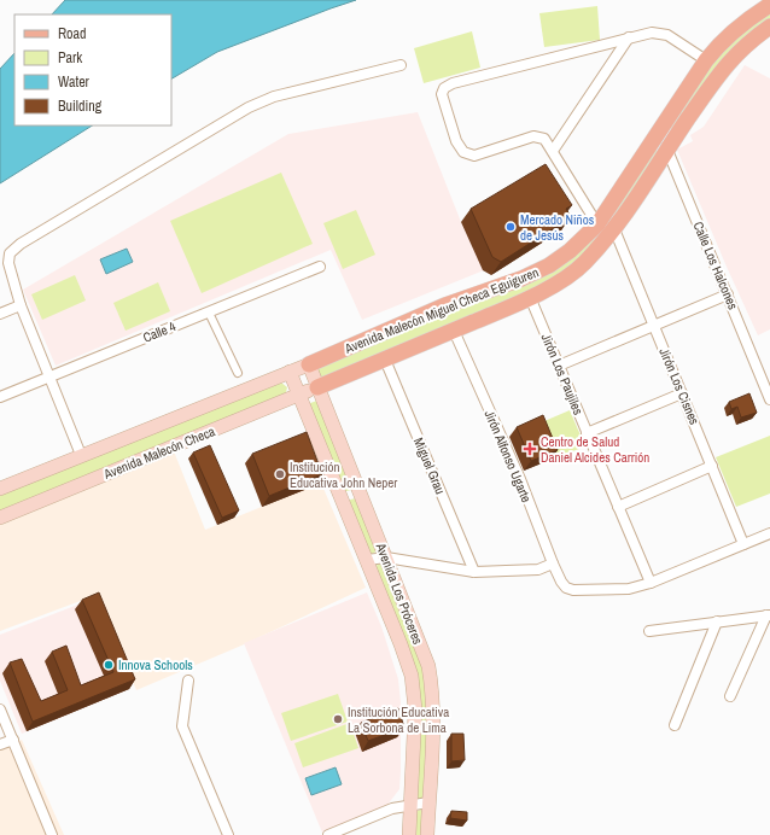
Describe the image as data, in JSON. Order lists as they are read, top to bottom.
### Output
{
  "streets": {
    "main road": ["Avenida Malecón Miguel Checa Eguiguren", "Avenida Malecón Checa", "Avenida Los Próceres"],
    "street": [
      "Calle Los Halcones",
      "Calle 4",
      "Jirón Los Paujiles",
      "Jirón Los Cisnes",
      "Jirón Alfonso Ugarte",
      "Miguel Grau"
    ]
  },
  "crossings": [
    ["Calle Los Halcones", "Avenida Malecón Miguel Checa Eguiguren"],
    ["Avenida Malecón Miguel Checa Eguiguren", "Jirón Los Paujiles"],
    ["Avenida Malecón Miguel Checa Eguiguren", "Jirón Los Cisnes"],
    ["Avenida Malecón Miguel Checa Eguiguren", "Avenida Malecón Checa"],
    ["Avenida Malecón Miguel Checa Eguiguren", "Jirón Alfonso Ugarte"],
    ["Avenida Malecón Miguel Checa Eguiguren", "Miguel Grau"],
    ["Avenida Malecón Miguel Checa Eguiguren", "Avenida Los Próceres"],
    ["Jirón Los Paujiles", "Jirón Alfonso Ugarte"],
    ["Avenida Malecón Checa", "Avenida Los Próceres"]
  ],
  "places": {
    "other": [
      "Mercado Niños de Jesús",
      "Institución Educativa John Neper",
      "Innova Schools",
      "Institución Educativa La Sorbona de Lima"
    ],
    "health": ["Centro de Salud Daniel Alcides Carrión"]
  },
  "legend": [
    "Road",
    "Park",
    "Water",
    "Building"
  ]
}
